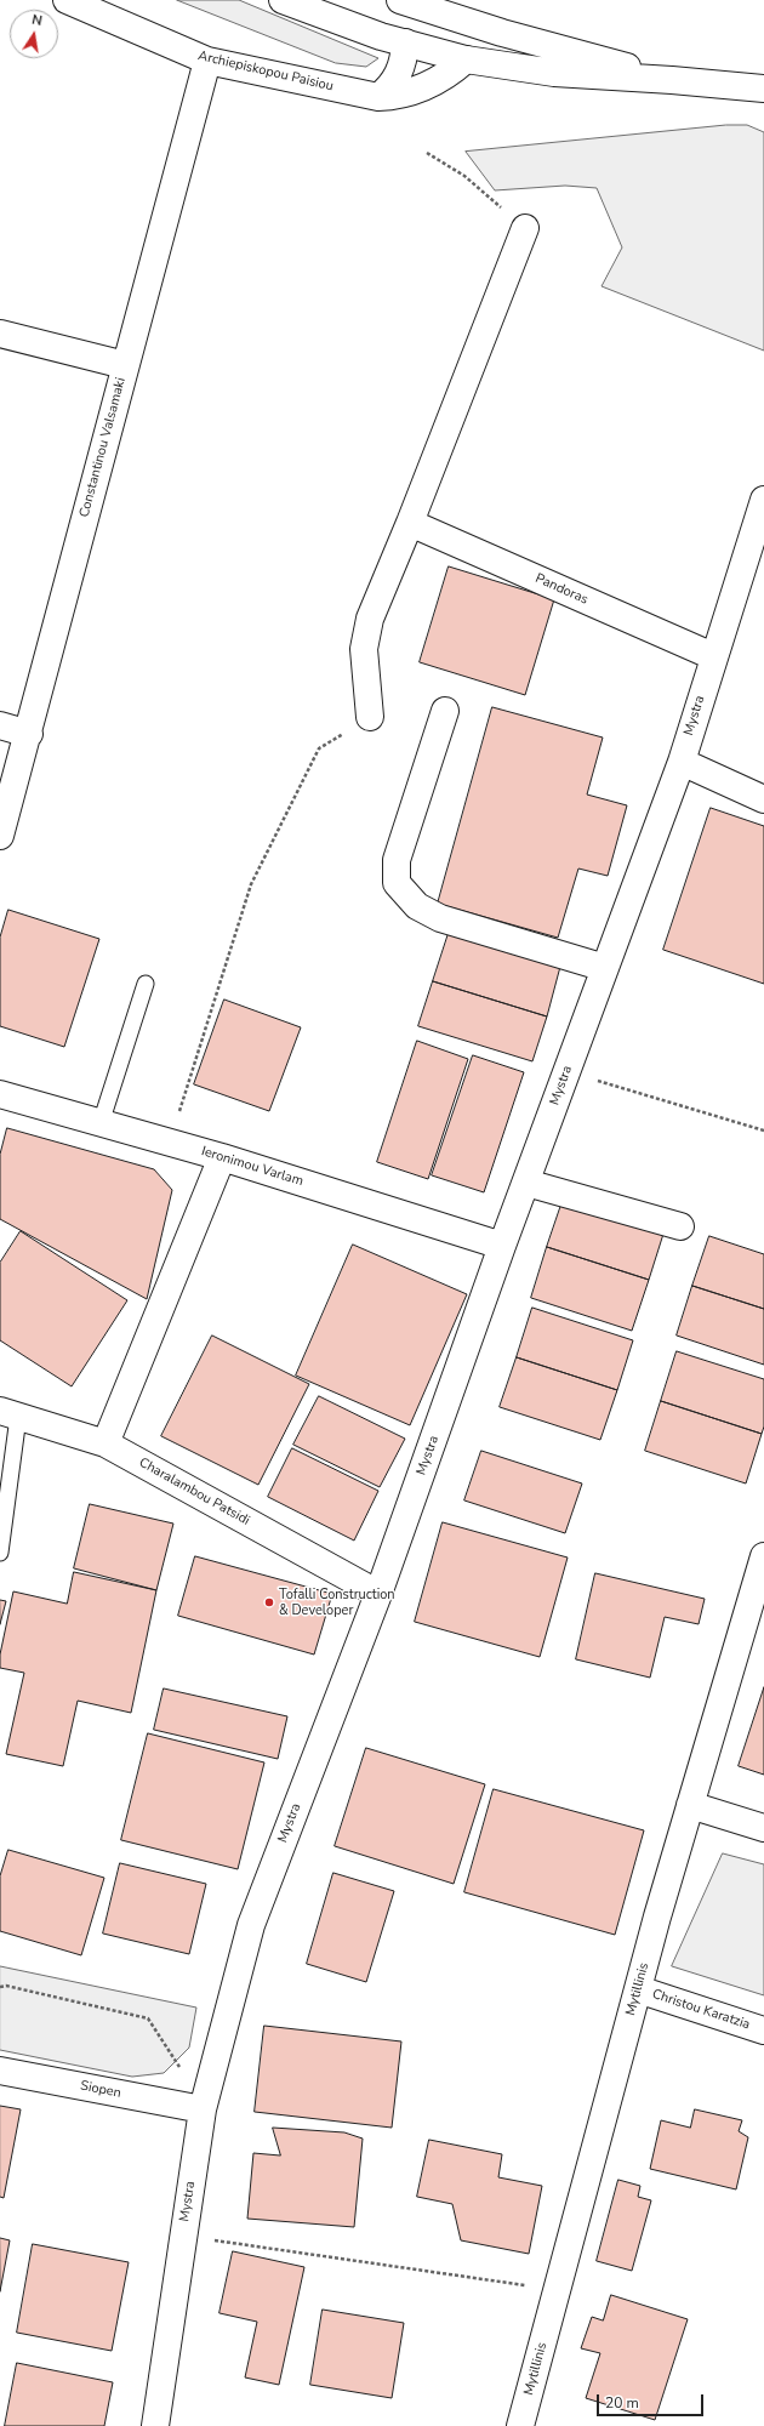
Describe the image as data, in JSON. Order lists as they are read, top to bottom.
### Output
{
  "streets": {
    "street": [
      "Archiepiskopou Paisiou",
      "Constantinou Valsamaki",
      "Pandoras",
      "Mystra",
      "Ieronimou Varlam",
      "Charalambou Patsidi",
      "Mytillinis",
      "Christou Karatzia",
      "Siopen"
    ]
  },
  "crossings": [
    ["Archiepiskopou Paisiou", "Constantinou Valsamaki"],
    ["Pandoras", "Mystra"],
    ["Mystra", "Ieronimou Varlam"],
    ["Mystra", "Charalambou Patsidi"],
    ["Mystra", "Siopen"],
    ["Mytillinis", "Christou Karatzia"]
  ],
  "places": ["Tofalli Construction & Developer"],
  "scale_bar": "20 m",
  "north": "top"
}
